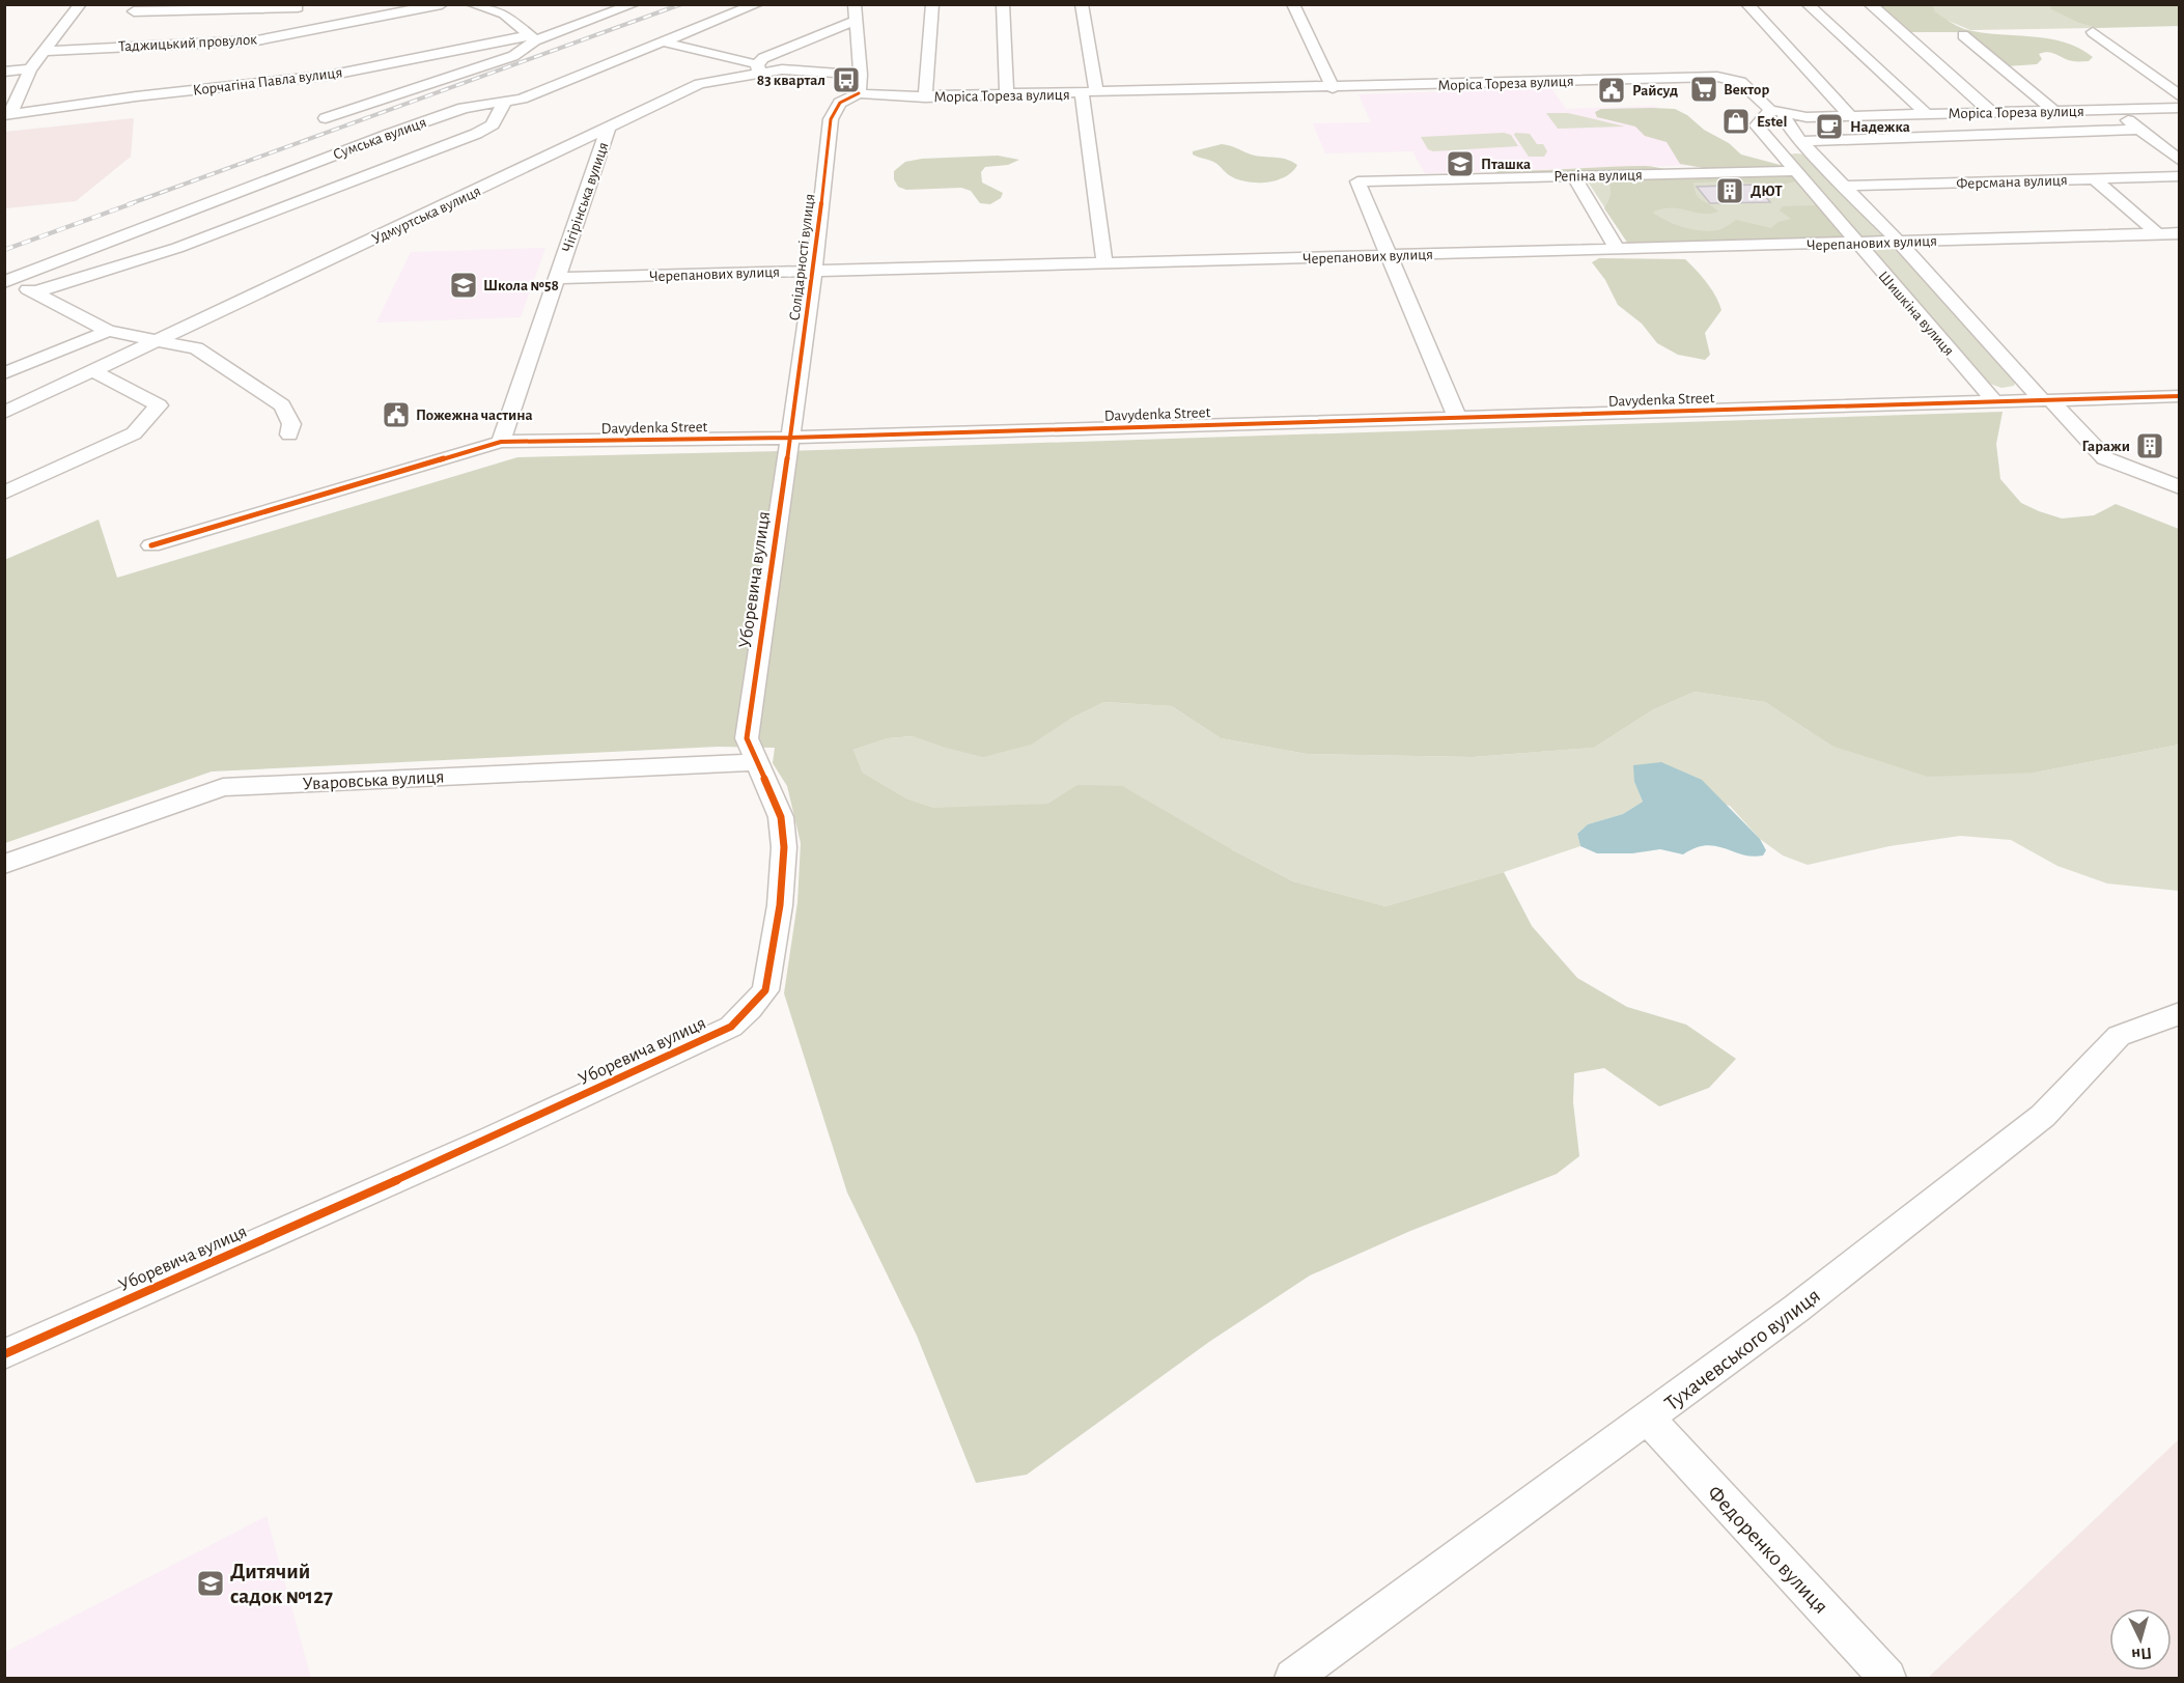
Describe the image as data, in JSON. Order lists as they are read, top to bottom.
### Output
{
  "streets": {
    "street": [
      "Таджицький провулок",
      "Корчагіна Павла вулиця",
      "Моріса Тореза вулиця",
      "Сумська вулиця",
      "Репiна вулиця",
      "Ферсмана вулиця",
      "Чiгiрiнська вулиця",
      "Удмуртська вулиця",
      "Черепанових вулиця",
      "Солідарності вулиця",
      "Шишкiна вулиця",
      "Davydenka Street",
      "Уборевича вулиця",
      "Уваровська вулиця",
      "Тухачевського вулиця",
      "Федоренко вулиця"
    ]
  },
  "crossings": [
    ["Моріса Тореза вулиця", "Солідарності вулиця"],
    ["Моріса Тореза вулиця", "Шишкiна вулиця"],
    ["Репiна вулиця", "Черепанових вулиця"],
    ["Репiна вулиця", "Шишкiна вулиця"],
    ["Репiна вулиця", "Davydenka Street"],
    ["Чiгiрiнська вулиця", "Удмуртська вулиця"],
    ["Чiгiрiнська вулиця", "Черепанових вулиця"],
    ["Чiгiрiнська вулиця", "Davydenka Street"],
    ["Черепанових вулиця", "Солідарності вулиця"],
    ["Черепанових вулиця", "Шишкiна вулиця"],
    ["Солідарності вулиця", "Davydenka Street"],
    ["Солідарності вулиця", "Уборевича вулиця"],
    ["Шишкiна вулиця", "Davydenka Street"],
    ["Davydenka Street", "Уборевича вулиця"],
    ["Уборевича вулиця", "Уваровська вулиця"],
    ["Тухачевського вулиця", "Федоренко вулиця"]
  ],
  "places": {
    "bus stop": ["83 квартал"],
    "supermarket": ["Вектор"],
    "public building": ["Райсуд", "Пожежна частина"],
    "shop": ["Estel"],
    "cafe": ["Надежка"],
    "school or university": ["Пташка", "Школа №58", "Дитячий садок №127"],
    "building": ["ДЮТ", "Гаражи"]
  },
  "north": "bottom"
}
